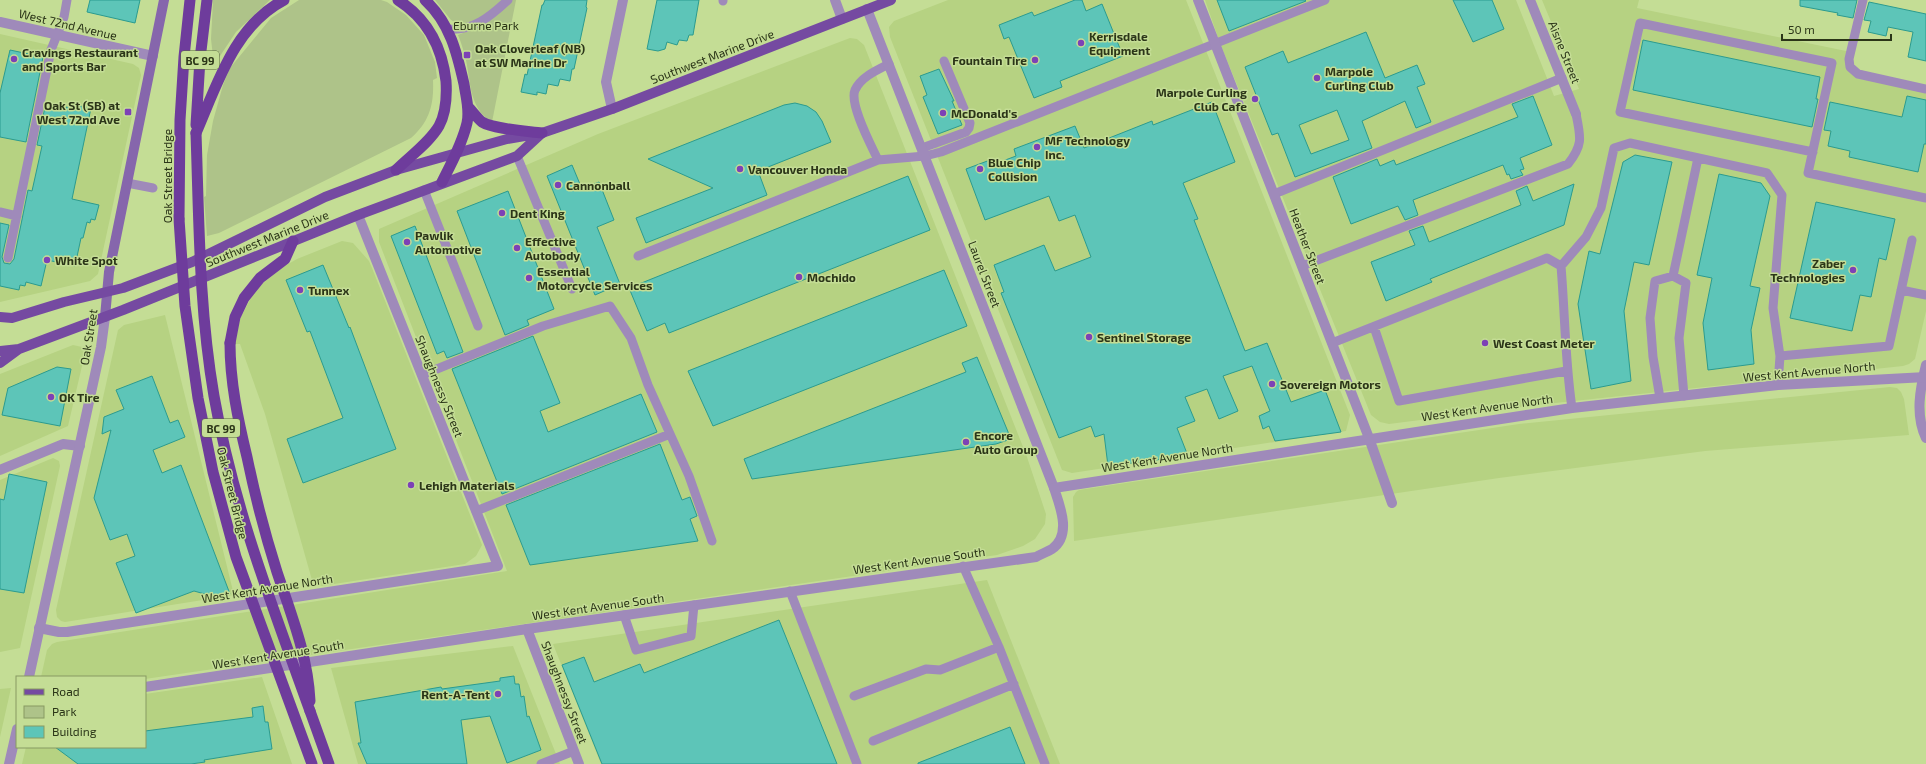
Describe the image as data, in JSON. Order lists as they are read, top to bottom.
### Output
{
  "streets": {
    "highway": ["BC 99", "Oak Street Bridge"],
    "main road": ["Southwest Marine Drive", "Oak Street"],
    "street": [
      "West 72nd Avenue",
      "Aisne Street",
      "Heather Street",
      "Laurel Street",
      "West Kent Avenue North",
      "Shaughnessy Street",
      "West Kent Avenue South"
    ]
  },
  "crossings": [
    ["West 72nd Avenue", "Oak Street"],
    ["Southwest Marine Drive", "Laurel Street"],
    ["Southwest Marine Drive", "Oak Street"],
    ["Southwest Marine Drive", "Shaughnessy Street"],
    ["BC 99", "Oak Street Bridge"],
    ["Heather Street", "West Kent Avenue North"],
    ["Laurel Street", "West Kent Avenue North"],
    ["Laurel Street", "West Kent Avenue South"],
    ["Oak Street", "West Kent Avenue North"],
    ["West Kent Avenue North", "Shaughnessy Street"],
    ["Shaughnessy Street", "West Kent Avenue South"]
  ],
  "parks": ["Eburne Park"],
  "places": {
    "other": [
      "Kerrisdale Equipment",
      "Cravings Restaurant and Sports Bar",
      "Fountain Tire",
      "Marpole Curling Club",
      "Marpole Curling Club Cafe",
      "McDonald's",
      "MF Technology Inc.",
      "Vancouver Honda",
      "Blue Chip Collision",
      "Cannonball",
      "Dent King",
      "Pawlik Automotive",
      "Effective Autobody",
      "White Spot",
      "Zaber Technologies",
      "Mochido",
      "Essential Motorcycle Services",
      "Tunnex",
      "Sentinel Storage",
      "West Coast Meter",
      "Sovereign Motors",
      "OK Tire",
      "Encore Auto Group",
      "Lehigh Materials",
      "Rent-A-Tent"
    ],
    "transit": ["Oak Cloverleaf (NB) at SW Marine Dr", "Oak St (SB) at West 72nd Ave"]
  },
  "legend": ["Road", "Park", "Building"],
  "scale_bar": "50 m"
}
